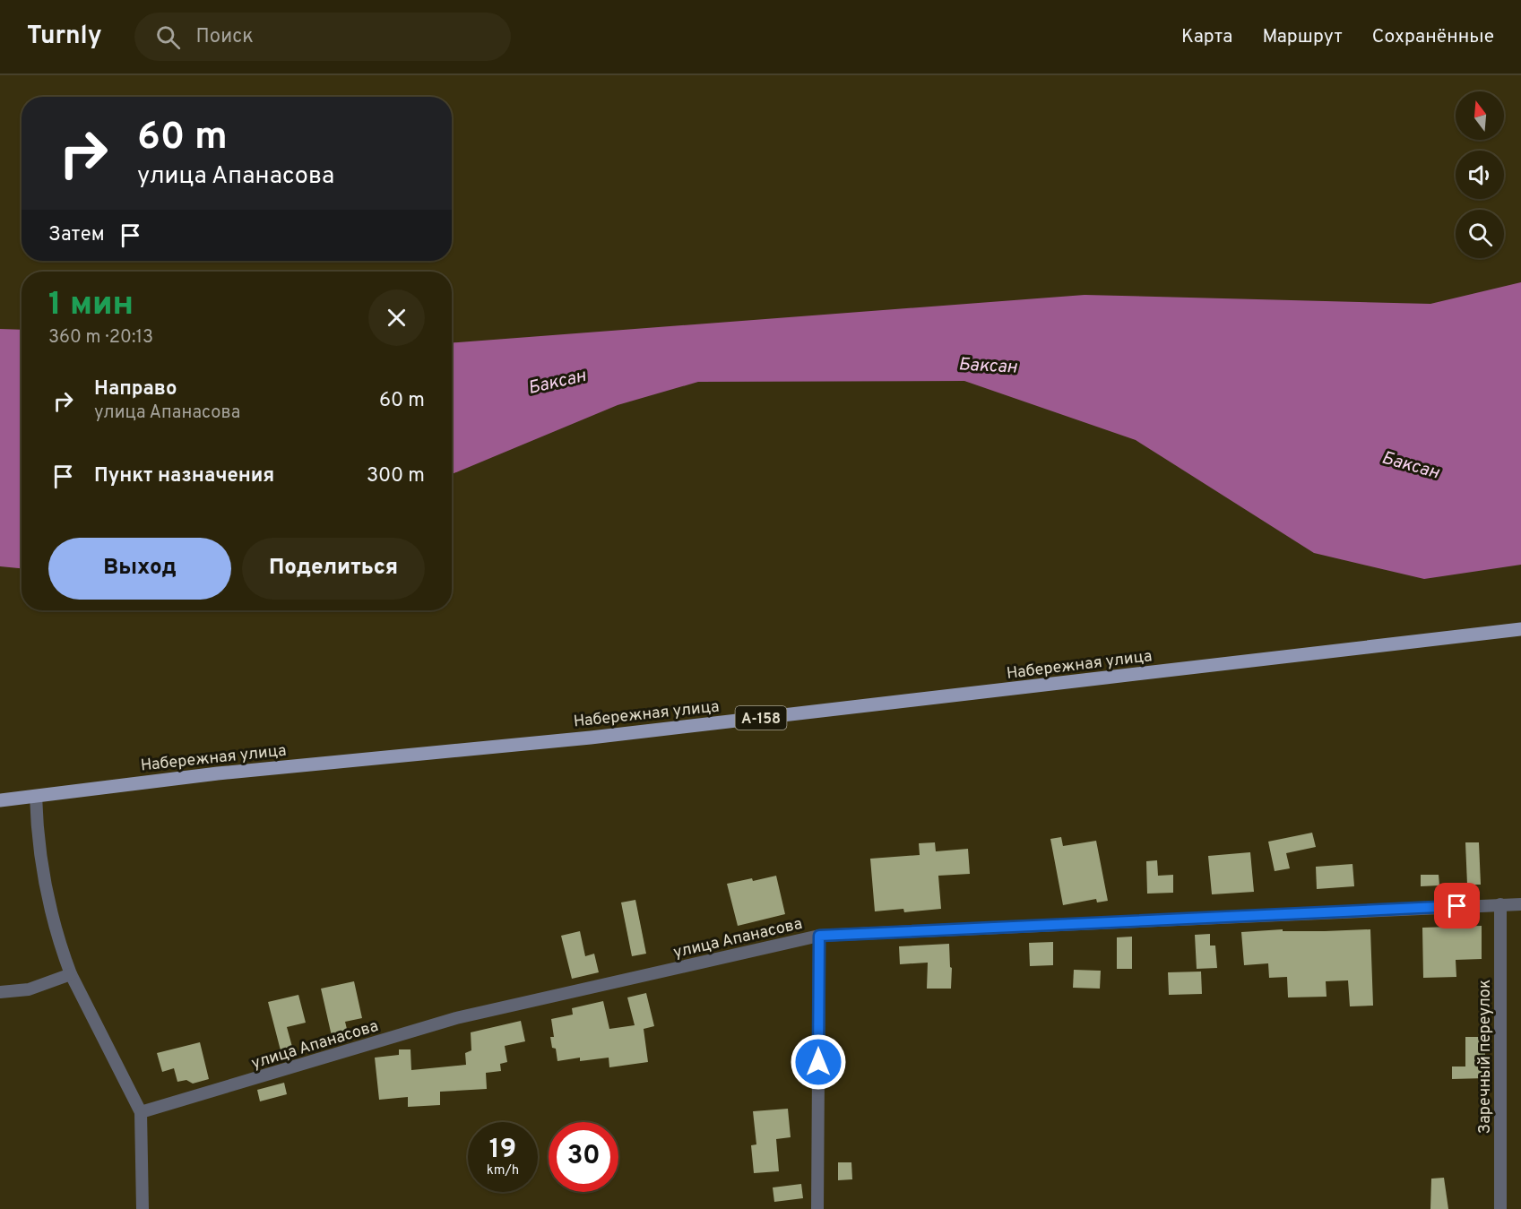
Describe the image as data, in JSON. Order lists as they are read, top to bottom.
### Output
{
  "streets": {
    "main road": ["Набережная улица", "А-158"],
    "street": ["улица Апанасова", "Заречный переулок"]
  },
  "crossings": [
    ["улица Апанасова", "Заречный переулок"]
  ],
  "water": ["Баксан"],
  "north": "top",
  "page": {
    "header": "Turnly",
    "search": "Поиск",
    "nav": ["Карта", "Маршрут", "Сохранённые"],
    "turn": ["60 m", "улица Апанасова"],
    "then": "Затем",
    "heading": ["1 мин", "360 m · 20:13"],
    "list": [
      {
        "name": "Направо",
        "note": "улица Апанасова",
        "value": "60 m"
      },
      {
        "name": "Пункт назначения",
        "value": "300 m"
      }
    ],
    "buttons": ["Выход", "Поделиться"],
    "speed": "19 km/h",
    "limit": "30"
  }
}
